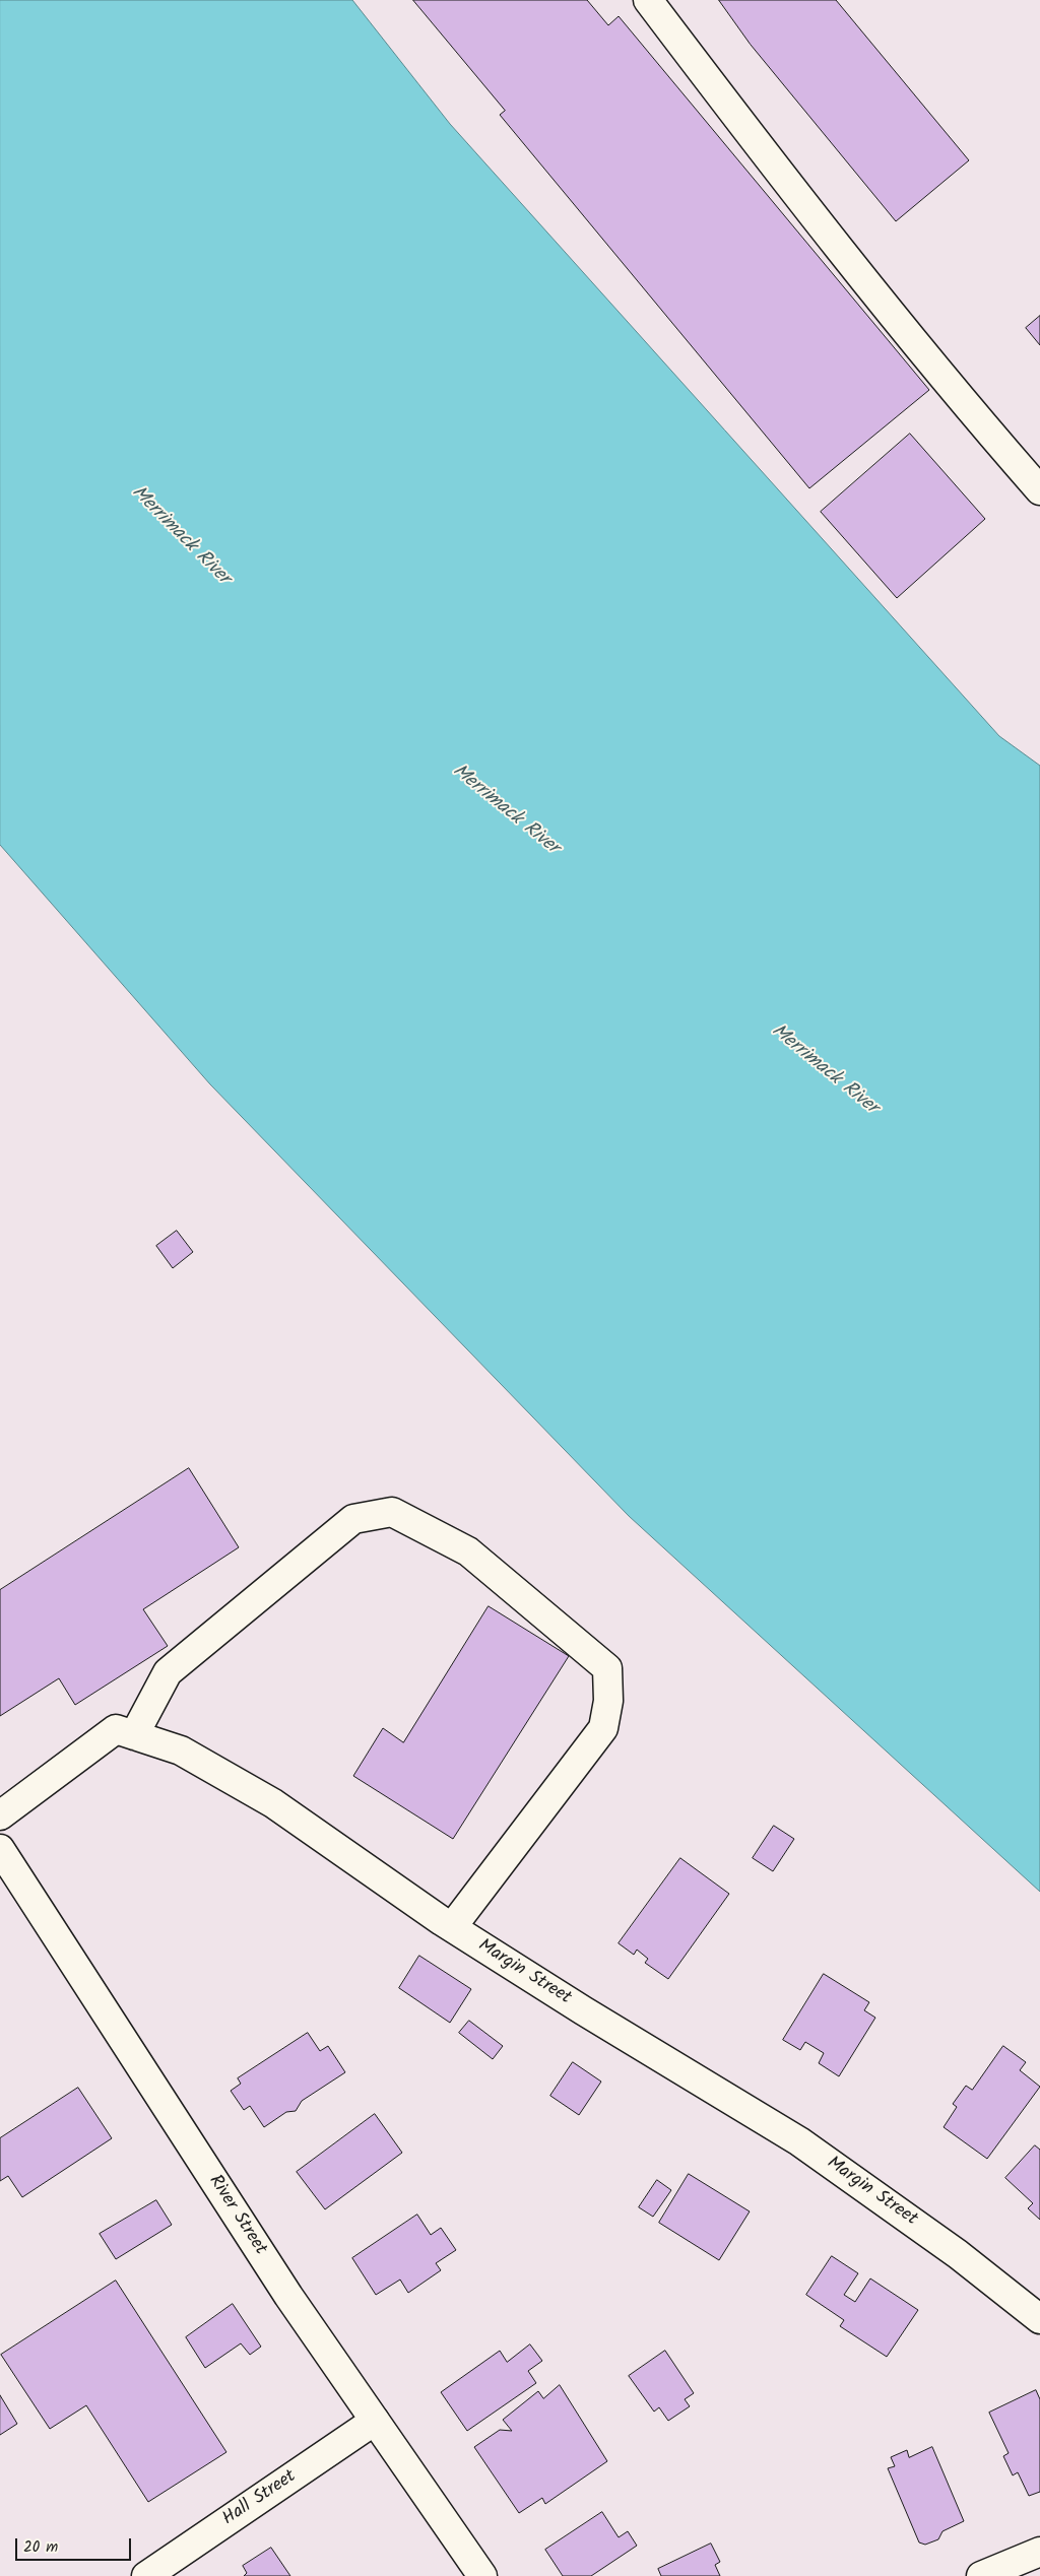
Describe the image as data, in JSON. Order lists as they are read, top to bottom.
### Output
{
  "streets": {
    "street": ["Margin Street", "River Street", "Hall Street"]
  },
  "crossings": [
    ["River Street", "Hall Street"]
  ],
  "water": ["Merrimack River"],
  "scale_bar": "20 m"
}
